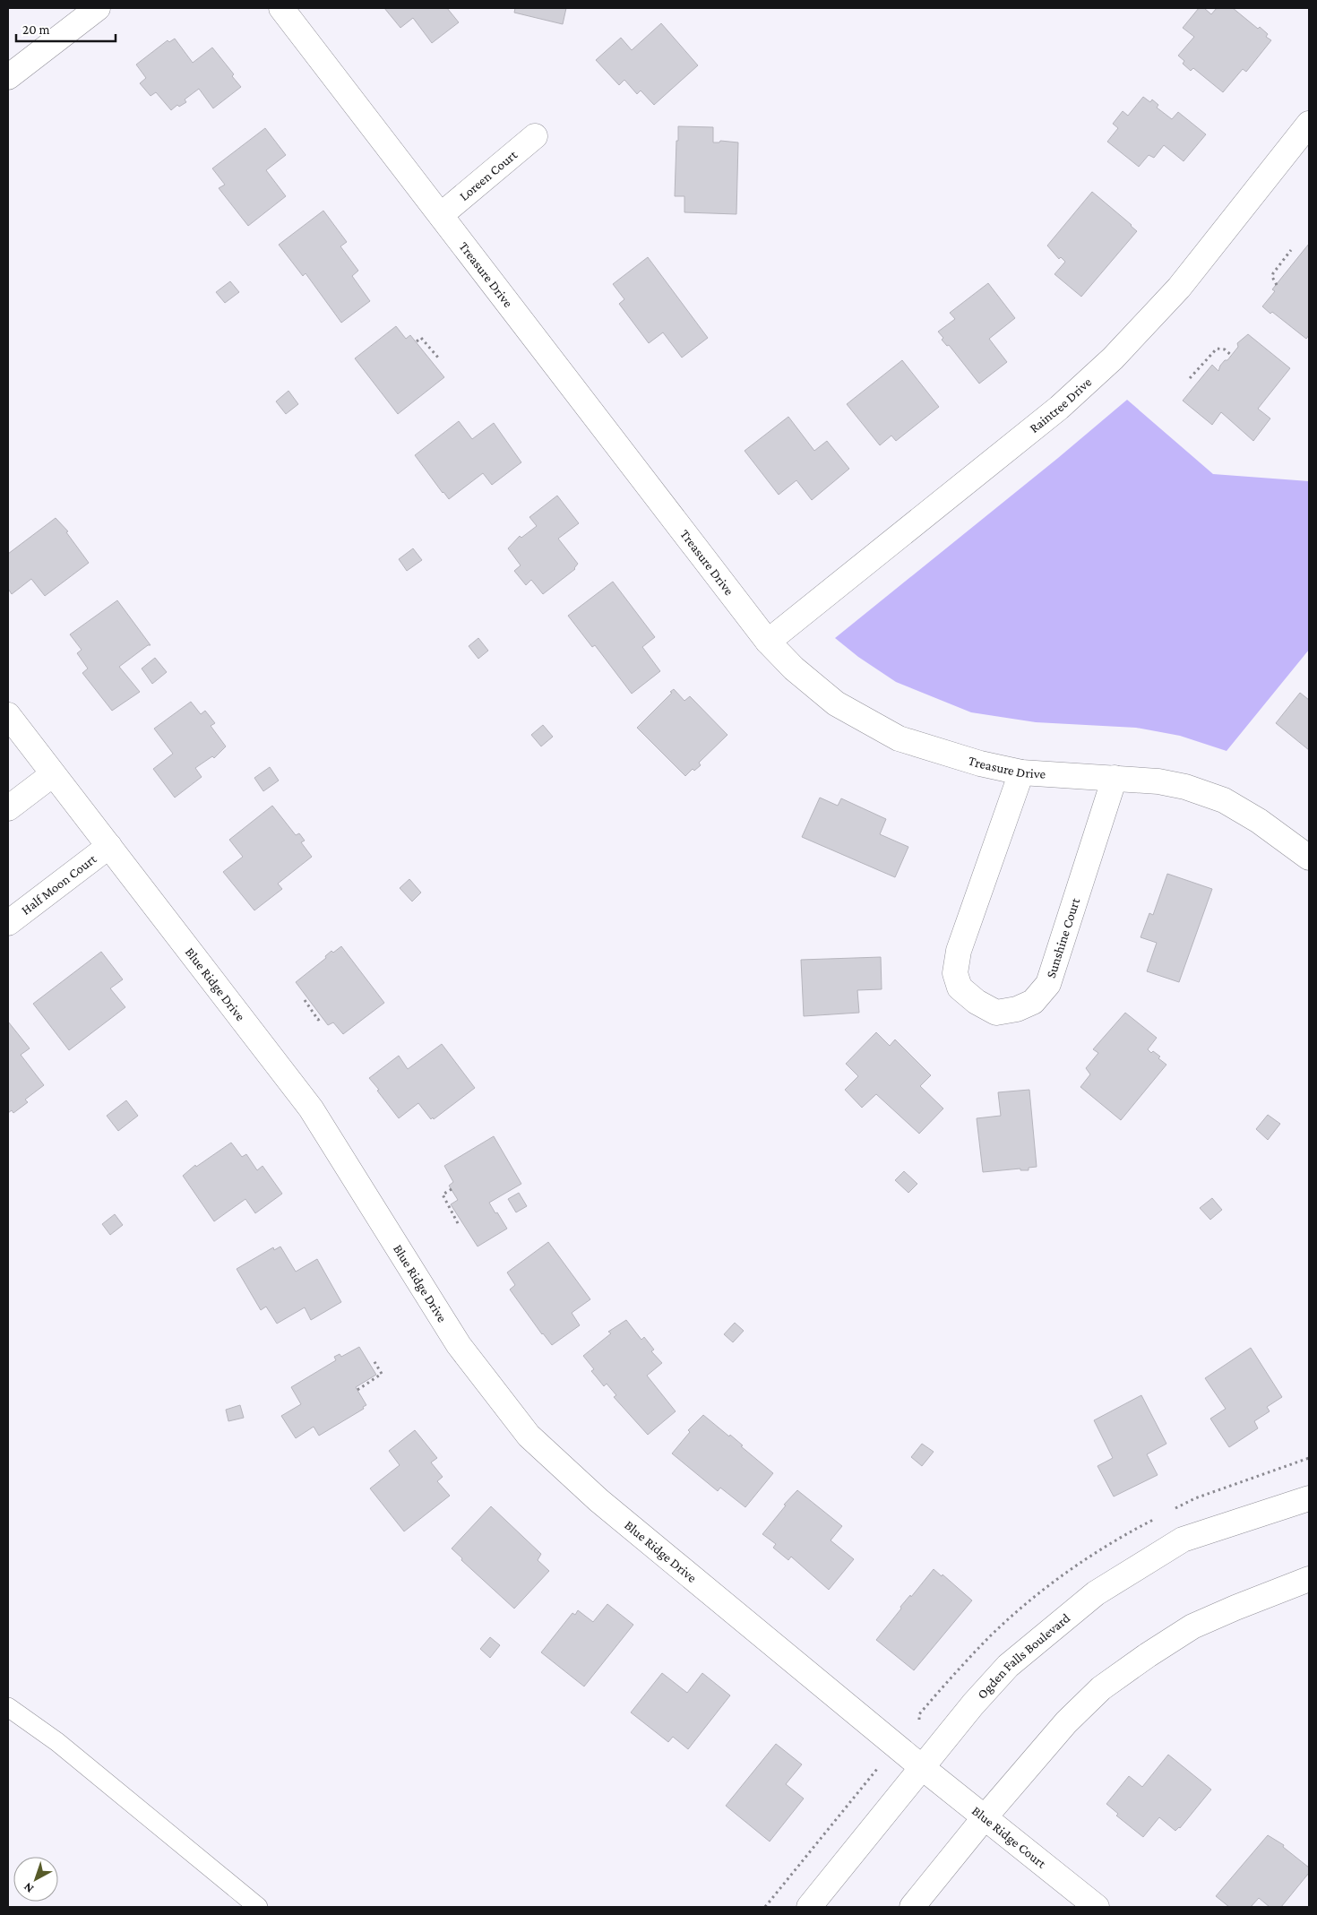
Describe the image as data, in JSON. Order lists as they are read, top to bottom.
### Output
{
  "streets": {
    "street": [
      "Loreen Court",
      "Treasure Drive",
      "Raintree Drive",
      "Half Moon Court",
      "Sunshine Court",
      "Blue Ridge Drive",
      "Ogden Falls Boulevard",
      "Blue Ridge Court"
    ]
  },
  "crossings": [
    ["Loreen Court", "Treasure Drive"],
    ["Treasure Drive", "Raintree Drive"],
    ["Treasure Drive", "Sunshine Court"],
    ["Half Moon Court", "Blue Ridge Drive"],
    ["Blue Ridge Drive", "Ogden Falls Boulevard"],
    ["Blue Ridge Drive", "Blue Ridge Court"],
    ["Ogden Falls Boulevard", "Blue Ridge Court"]
  ],
  "scale_bar": "20 m",
  "north": "bottom left"
}
